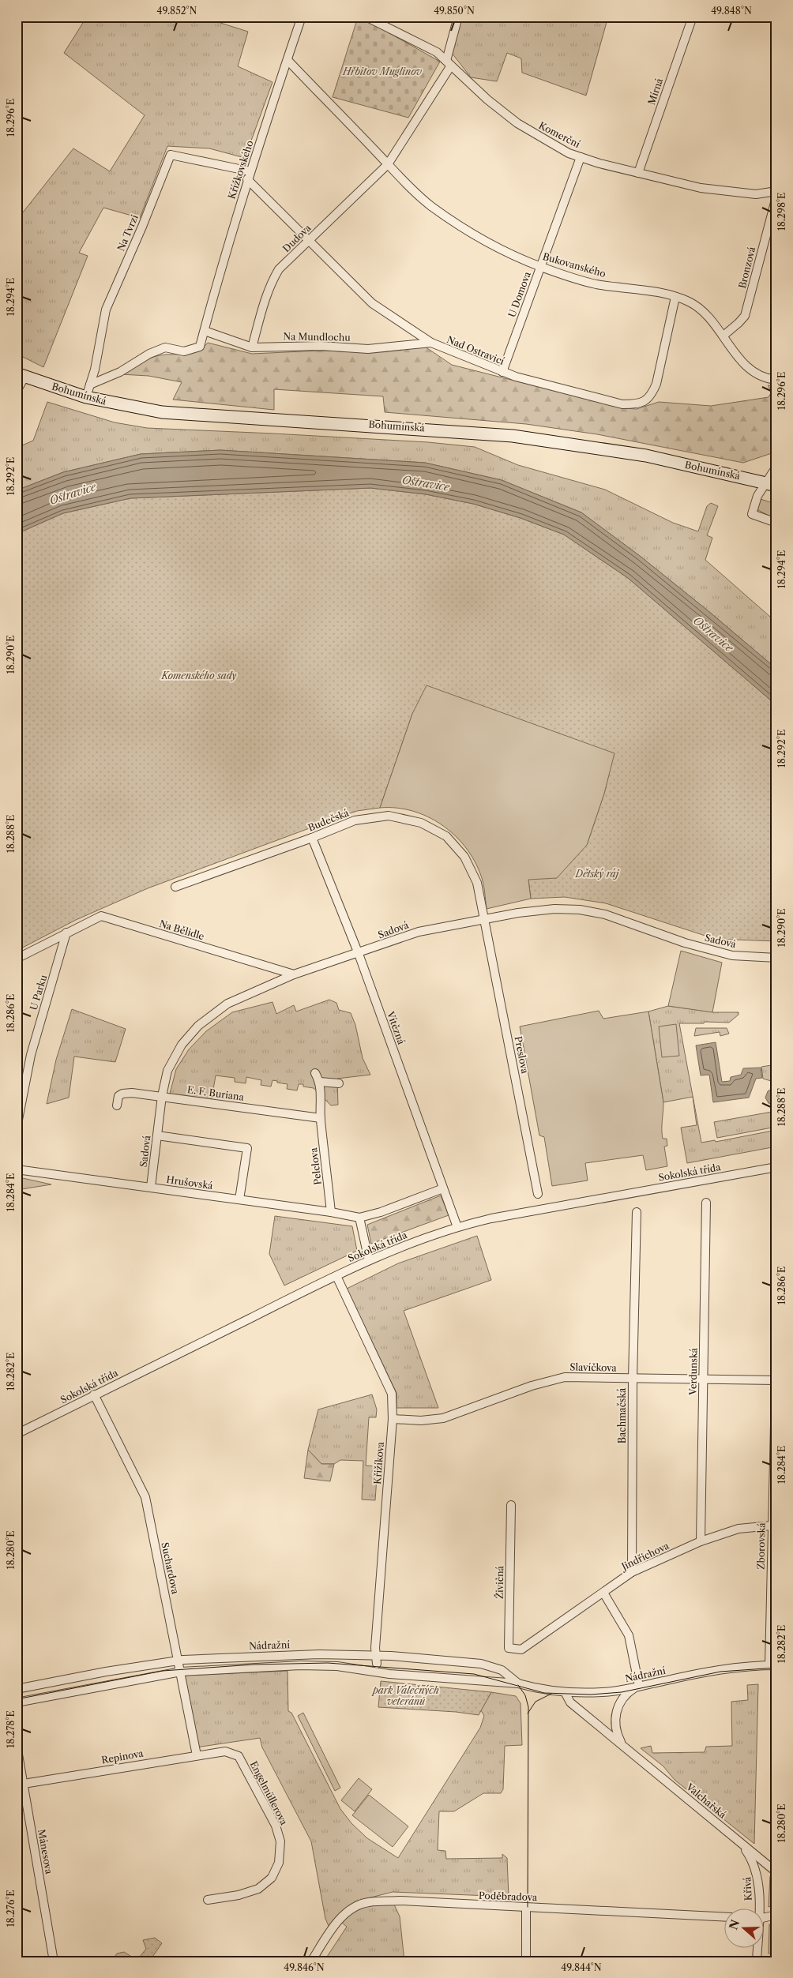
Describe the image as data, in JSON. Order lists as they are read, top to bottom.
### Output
{
  "streets": {
    "main road": ["Bohumínská"],
    "street": [
      "Mírná",
      "Komerční",
      "Křížkovského",
      "Na Tvrzi",
      "Dudova",
      "Bukovanského",
      "Bronzová",
      "U Domova",
      "Na Mundlochu",
      "Nad Ostravicí",
      "Budečská",
      "Na Bělidle",
      "Sadová",
      "U Parku",
      "Vítězná",
      "Preslova",
      "E. F. Buriana",
      "Pelclova",
      "Sokolská třída",
      "Hrušovská",
      "Slavíčkova",
      "Verdunská",
      "Bachmačská",
      "Křižíkova",
      "Zborovská",
      "Jindřichova",
      "Suchardova",
      "Živičná",
      "Nádražní",
      "Repinova",
      "Engelmüllerova",
      "Valchařská",
      "Mánesova",
      "Křivá",
      "Poděbradova"
    ]
  },
  "crossings": [
    ["Mírná", "Komerční"],
    ["Komerční", "U Domova"],
    ["Křížkovského", "Na Tvrzi"],
    ["Křížkovského", "Bukovanského"],
    ["Křížkovského", "Na Mundlochu"],
    ["Křížkovského", "Nad Ostravicí"],
    ["Na Tvrzi", "Bohumínská"],
    ["Dudova", "Bukovanského"],
    ["Dudova", "Na Mundlochu"],
    ["Dudova", "Nad Ostravicí"],
    ["Bukovanského", "Bronzová"],
    ["Bukovanského", "U Domova"],
    ["Bukovanského", "Nad Ostravicí"],
    ["U Domova", "Nad Ostravicí"],
    ["Na Mundlochu", "Nad Ostravicí"],
    ["Budečská", "Sadová"],
    ["Budečská", "Vítězná"],
    ["Budečská", "Preslova"],
    ["Na Bělidle", "Sadová"],
    ["Na Bělidle", "U Parku"],
    ["Sadová", "Vítězná"],
    ["Sadová", "Preslova"],
    ["Sadová", "E. F. Buriana"],
    ["Sadová", "Hrušovská"],
    ["Vítězná", "Sokolská třída"],
    ["E. F. Buriana", "Pelclova"],
    ["Pelclova", "Hrušovská"],
    ["Sokolská třída", "Křižíkova"],
    ["Sokolská třída", "Suchardova"],
    ["Slavíčkova", "Verdunská"],
    ["Slavíčkova", "Bachmačská"],
    ["Slavíčkova", "Křižíkova"],
    ["Slavíčkova", "Zborovská"],
    ["Verdunská", "Jindřichova"],
    ["Bachmačská", "Jindřichova"],
    ["Křižíkova", "Nádražní"],
    ["Zborovská", "Jindřichova"],
    ["Zborovská", "Nádražní"],
    ["Jindřichova", "Živičná"],
    ["Suchardova", "Nádražní"],
    ["Suchardova", "Repinova"],
    ["Nádražní", "Valchařská"],
    ["Repinova", "Engelmüllerova"],
    ["Repinova", "Mánesova"],
    ["Valchařská", "Křivá"]
  ],
  "water": ["Ostravice"],
  "parks": [
    "Hřbitov Muglinov",
    "Komenského sady",
    "Dětský ráj",
    "park Válečných veteránů"
  ],
  "north": "left",
  "coordinates": [
    "49.852°N",
    "49.850°N",
    "49.848°N",
    "18.296°E",
    "18.298°E",
    "18.294°E",
    "18.292°E",
    "18.290°E",
    "18.288°E",
    "18.286°E",
    "18.284°E",
    "18.282°E",
    "18.280°E",
    "18.278°E",
    "18.276°E",
    "49.846°N",
    "49.844°N"
  ]
}
